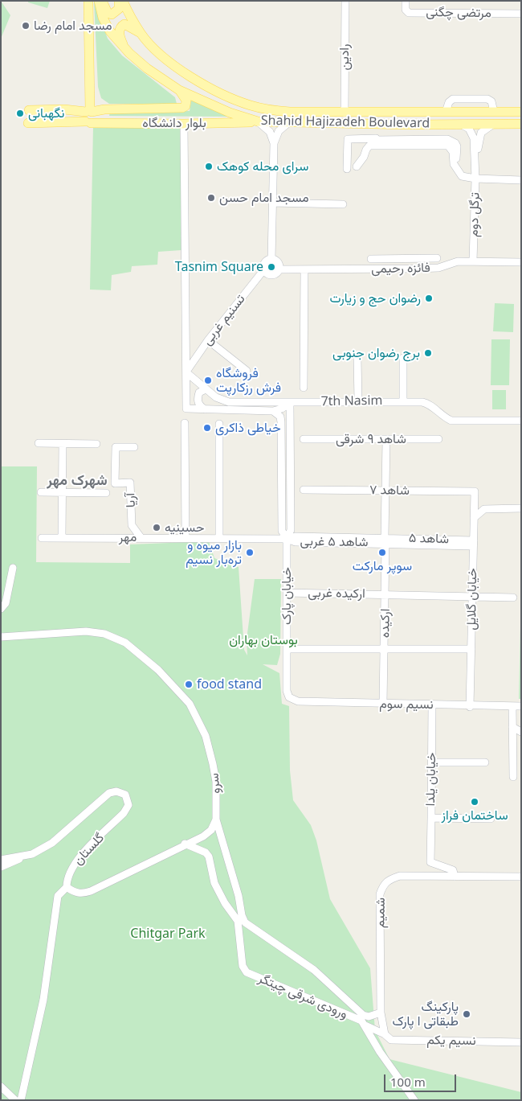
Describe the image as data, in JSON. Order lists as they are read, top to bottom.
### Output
{
  "streets": {
    "main road": ["Shahid Hajizadeh Boulevard", "بلوار دانشگاه"],
    "street": [
      "مرتضی چگنی",
      "رادین",
      "ترگل دوم",
      "فائزه رحیمی",
      "تسنیم غربی",
      "7th Nasim",
      "شاهد ۹ شرقی",
      "شاهد ۷",
      "آریا",
      "مهر",
      "شاهد ۵",
      "شاهد ۵ غربی",
      "ارکیده غربی",
      "خیابان پارک",
      "خیابان گلایل",
      "ارکیده",
      "نسیم سوم",
      "خیابان یلدا",
      "سرو",
      "گلستان",
      "شمیم",
      "ورودی شرقی چیتگر",
      "نسیم یکم"
    ]
  },
  "crossings": [
    ["رادین", "Shahid Hajizadeh Boulevard"],
    ["Shahid Hajizadeh Boulevard", "بلوار دانشگاه"],
    ["Shahid Hajizadeh Boulevard", "ترگل دوم"],
    ["ترگل دوم", "فائزه رحیمی"],
    ["فائزه رحیمی", "تسنیم غربی"],
    ["تسنیم غربی", "7th Nasim"],
    ["7th Nasim", "خیابان پارک"],
    ["شاهد ۹ شرقی", "ارکیده"],
    ["شاهد ۷", "خیابان گلایل"],
    ["شاهد ۷", "ارکیده"],
    ["آریا", "مهر"],
    ["مهر", "شاهد ۵ غربی"],
    ["مهر", "خیابان پارک"],
    ["شاهد ۵", "شاهد ۵ غربی"],
    ["شاهد ۵", "خیابان گلایل"],
    ["شاهد ۵", "ارکیده"],
    ["شاهد ۵ غربی", "خیابان پارک"],
    ["شاهد ۵ غربی", "ارکیده"],
    ["ارکیده غربی", "خیابان پارک"],
    ["ارکیده غربی", "خیابان گلایل"],
    ["ارکیده غربی", "ارکیده"],
    ["خیابان پارک", "نسیم سوم"],
    ["خیابان گلایل", "نسیم سوم"],
    ["ارکیده", "نسیم سوم"],
    ["نسیم سوم", "خیابان یلدا"],
    ["سرو", "شمیم"],
    ["شمیم", "ورودی شرقی چیتگر"],
    ["شمیم", "نسیم یکم"],
    ["ورودی شرقی چیتگر", "نسیم یکم"]
  ],
  "districts": ["شهرک مهر"],
  "parks": ["بوستان بهاران", "Chitgar Park"],
  "places": [
    "مسجد امام رضا",
    "نگهبانی",
    "سرای محله کوهک",
    "مسجد امام حسن",
    "Tasnim Square",
    "رضوان حج و زیارت",
    "برج رضوان جنوبی",
    "فروشگاه فرش رزکارپت",
    "خیاطی ذاکری",
    "حسینیه",
    "بازار میوه و تره‌بار نسیم",
    "سوپر مارکت",
    "food stand",
    "ساختمان فراز",
    "پارکینگ طبقاتی ا پارک"
  ],
  "scale_bar": "100 m"
}
